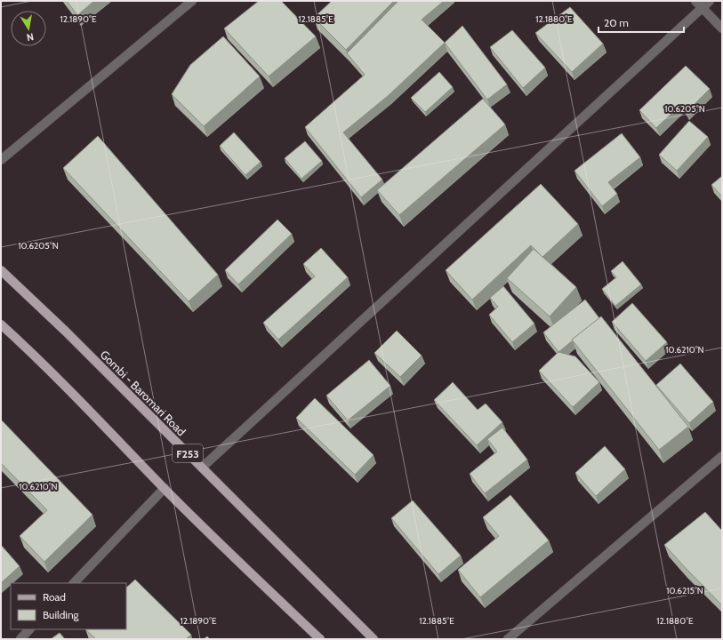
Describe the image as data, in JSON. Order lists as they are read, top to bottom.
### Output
{
  "streets": {
    "main road": ["Gombi - Baromari Road", "F253"]
  },
  "legend": ["Road", "Building"],
  "scale_bar": "20 m",
  "north": "bottom",
  "coordinates": [
    "12.1890°E",
    "12.1885°E",
    "12.1880°E",
    "10.6205°N",
    "10.6210°N",
    "10.6215°N"
  ]
}
